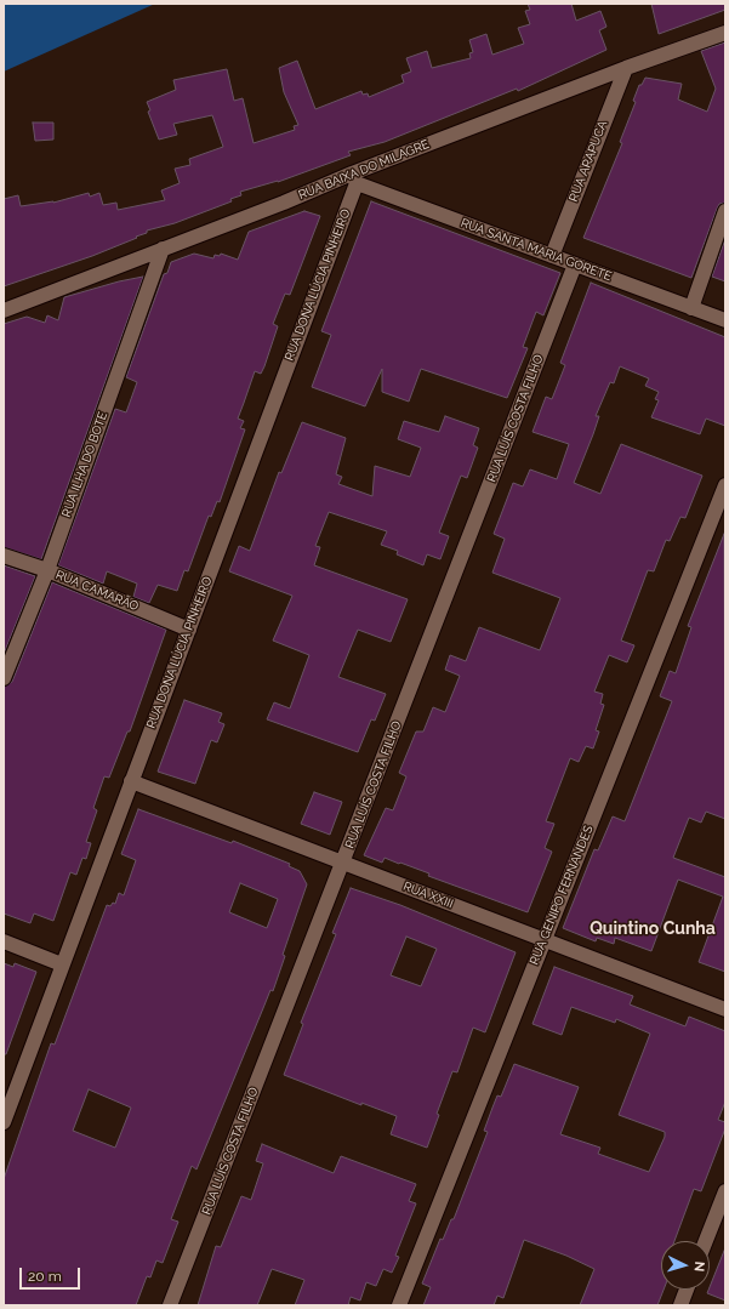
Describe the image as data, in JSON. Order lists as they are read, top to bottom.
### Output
{
  "streets": {
    "street": [
      "RUA ARAPUCA",
      "RUA BAIXA DO MILAGRE",
      "RUA SANTA MARIA GORETE",
      "RUA DONA LÚCIA PINHEIRO",
      "RUA LUÍS COSTA FILHO",
      "RUA ILHA DO BOTE",
      "RUA CAMARÃO",
      "RUA XXIII",
      "RUA GENIPO FERNANDES"
    ]
  },
  "crossings": [
    ["RUA ARAPUCA", "RUA BAIXA DO MILAGRE"],
    ["RUA ARAPUCA", "RUA SANTA MARIA GORETE"],
    ["RUA BAIXA DO MILAGRE", "RUA SANTA MARIA GORETE"],
    ["RUA BAIXA DO MILAGRE", "RUA DONA LÚCIA PINHEIRO"],
    ["RUA BAIXA DO MILAGRE", "RUA ILHA DO BOTE"],
    ["RUA SANTA MARIA GORETE", "RUA DONA LÚCIA PINHEIRO"],
    ["RUA SANTA MARIA GORETE", "RUA LUÍS COSTA FILHO"],
    ["RUA DONA LÚCIA PINHEIRO", "RUA CAMARÃO"],
    ["RUA DONA LÚCIA PINHEIRO", "RUA XXIII"],
    ["RUA LUÍS COSTA FILHO", "RUA XXIII"],
    ["RUA ILHA DO BOTE", "RUA CAMARÃO"],
    ["RUA XXIII", "RUA GENIPO FERNANDES"]
  ],
  "districts": ["Quintino Cunha"],
  "scale_bar": "20 m",
  "north": "right"
}
